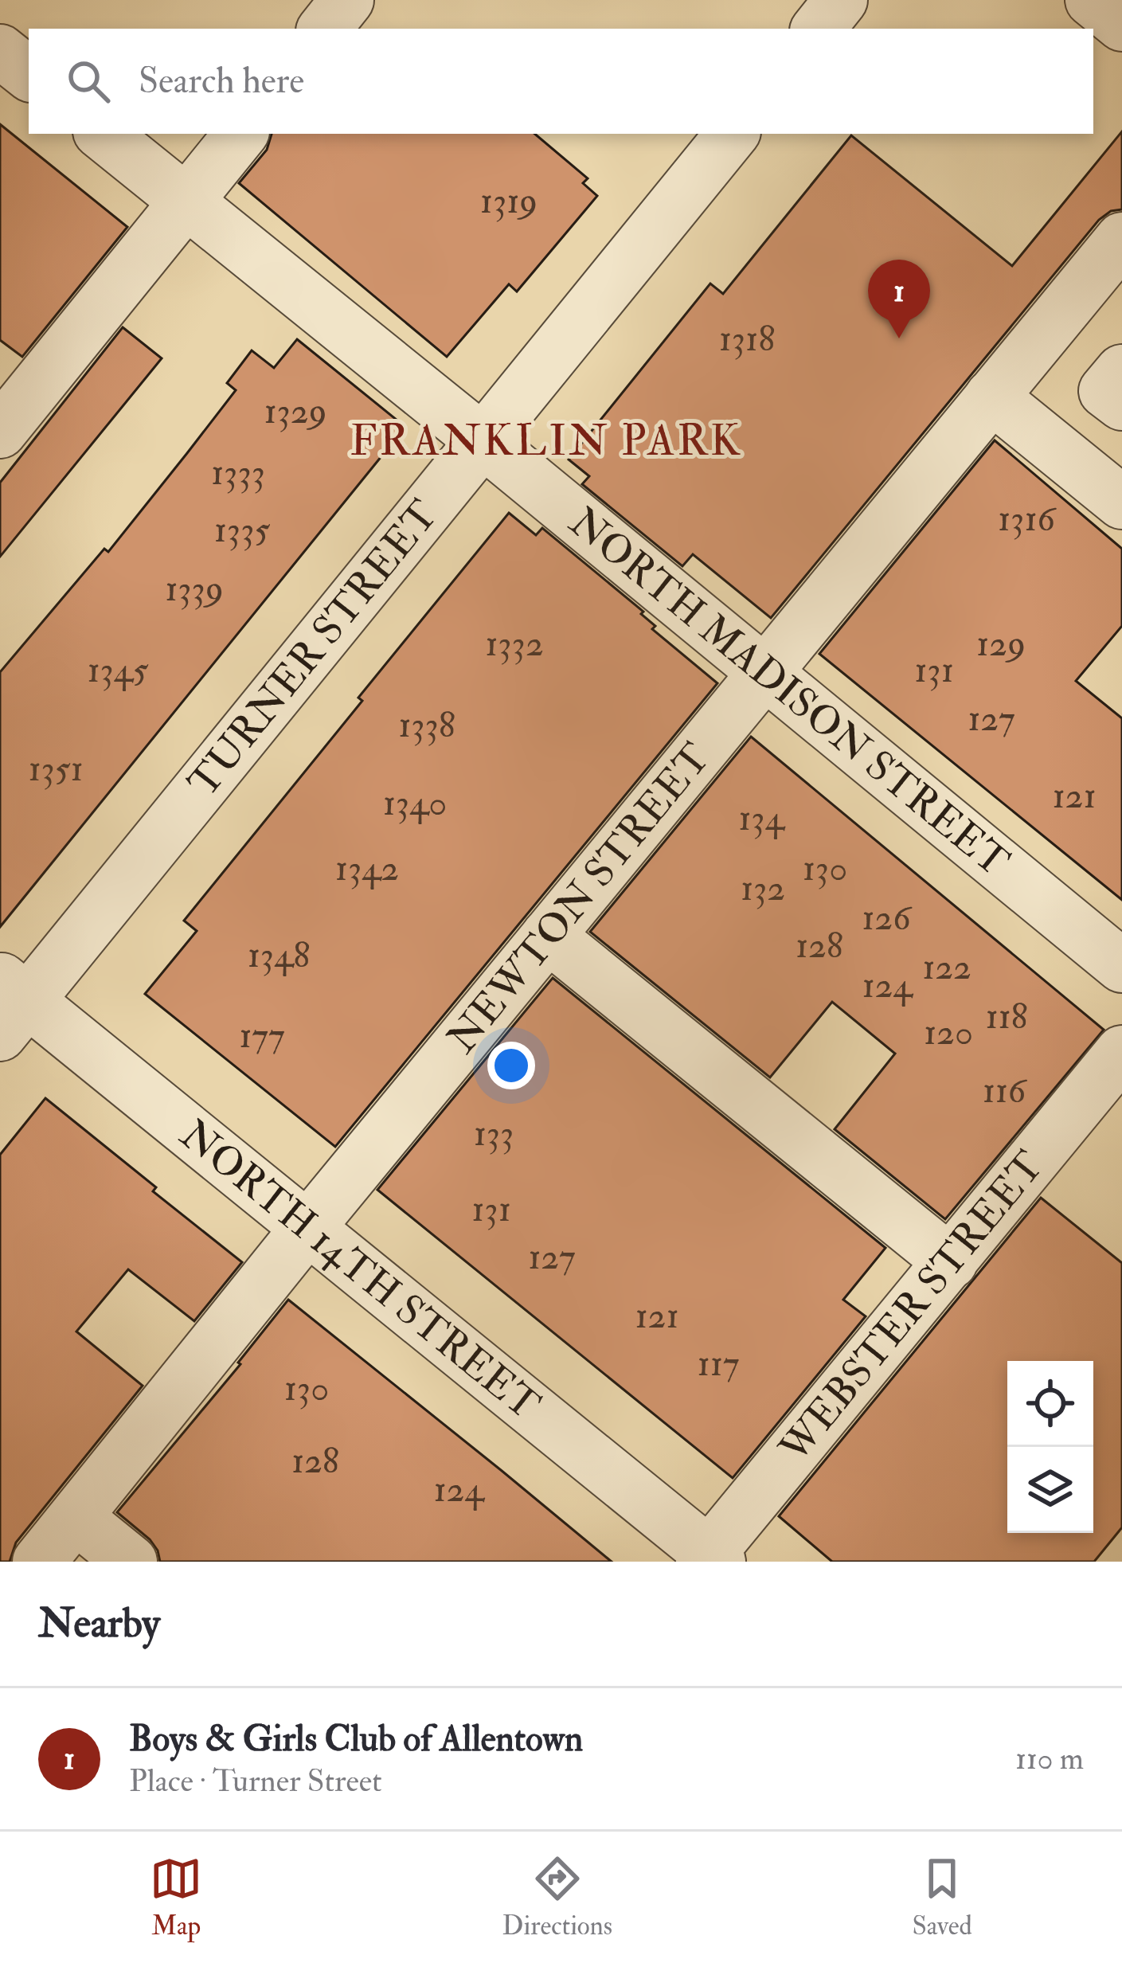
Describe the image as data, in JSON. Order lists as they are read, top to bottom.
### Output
{
  "streets": {
    "street": [
      "TURNER STREET",
      "NORTH MADISON STREET",
      "NEWTON STREET",
      "NORTH 14TH STREET",
      "WEBSTER STREET"
    ]
  },
  "crossings": [
    ["TURNER STREET", "NORTH MADISON STREET"],
    ["TURNER STREET", "NORTH 14TH STREET"],
    ["NORTH MADISON STREET", "NEWTON STREET"],
    ["NEWTON STREET", "NORTH 14TH STREET"],
    ["NORTH 14TH STREET", "WEBSTER STREET"]
  ],
  "districts": ["FRANKLIN PARK"],
  "house_numbers": [
    "1319",
    "1318",
    "1329",
    "1333",
    "1316",
    "1335",
    "1339",
    "1332",
    "129",
    "1345",
    "131",
    "127",
    "1338",
    "1351",
    "121",
    "1340",
    "134",
    "1342",
    "130",
    "132",
    "126",
    "128",
    "1348",
    "122",
    "124",
    "118",
    "120",
    "177",
    "116",
    "133",
    "131",
    "127",
    "121",
    "117",
    "130",
    "128",
    "124"
  ],
  "page": {
    "search": "Search here",
    "pins": "1",
    "heading": "Nearby",
    "list": [
      {
        "mark": "1",
        "name": "Boys & Girls Club of Allentown",
        "note": "Place · Turner Street",
        "value": "110 m"
      }
    ],
    "nav": ["Map", "Directions", "Saved"]
  }
}
